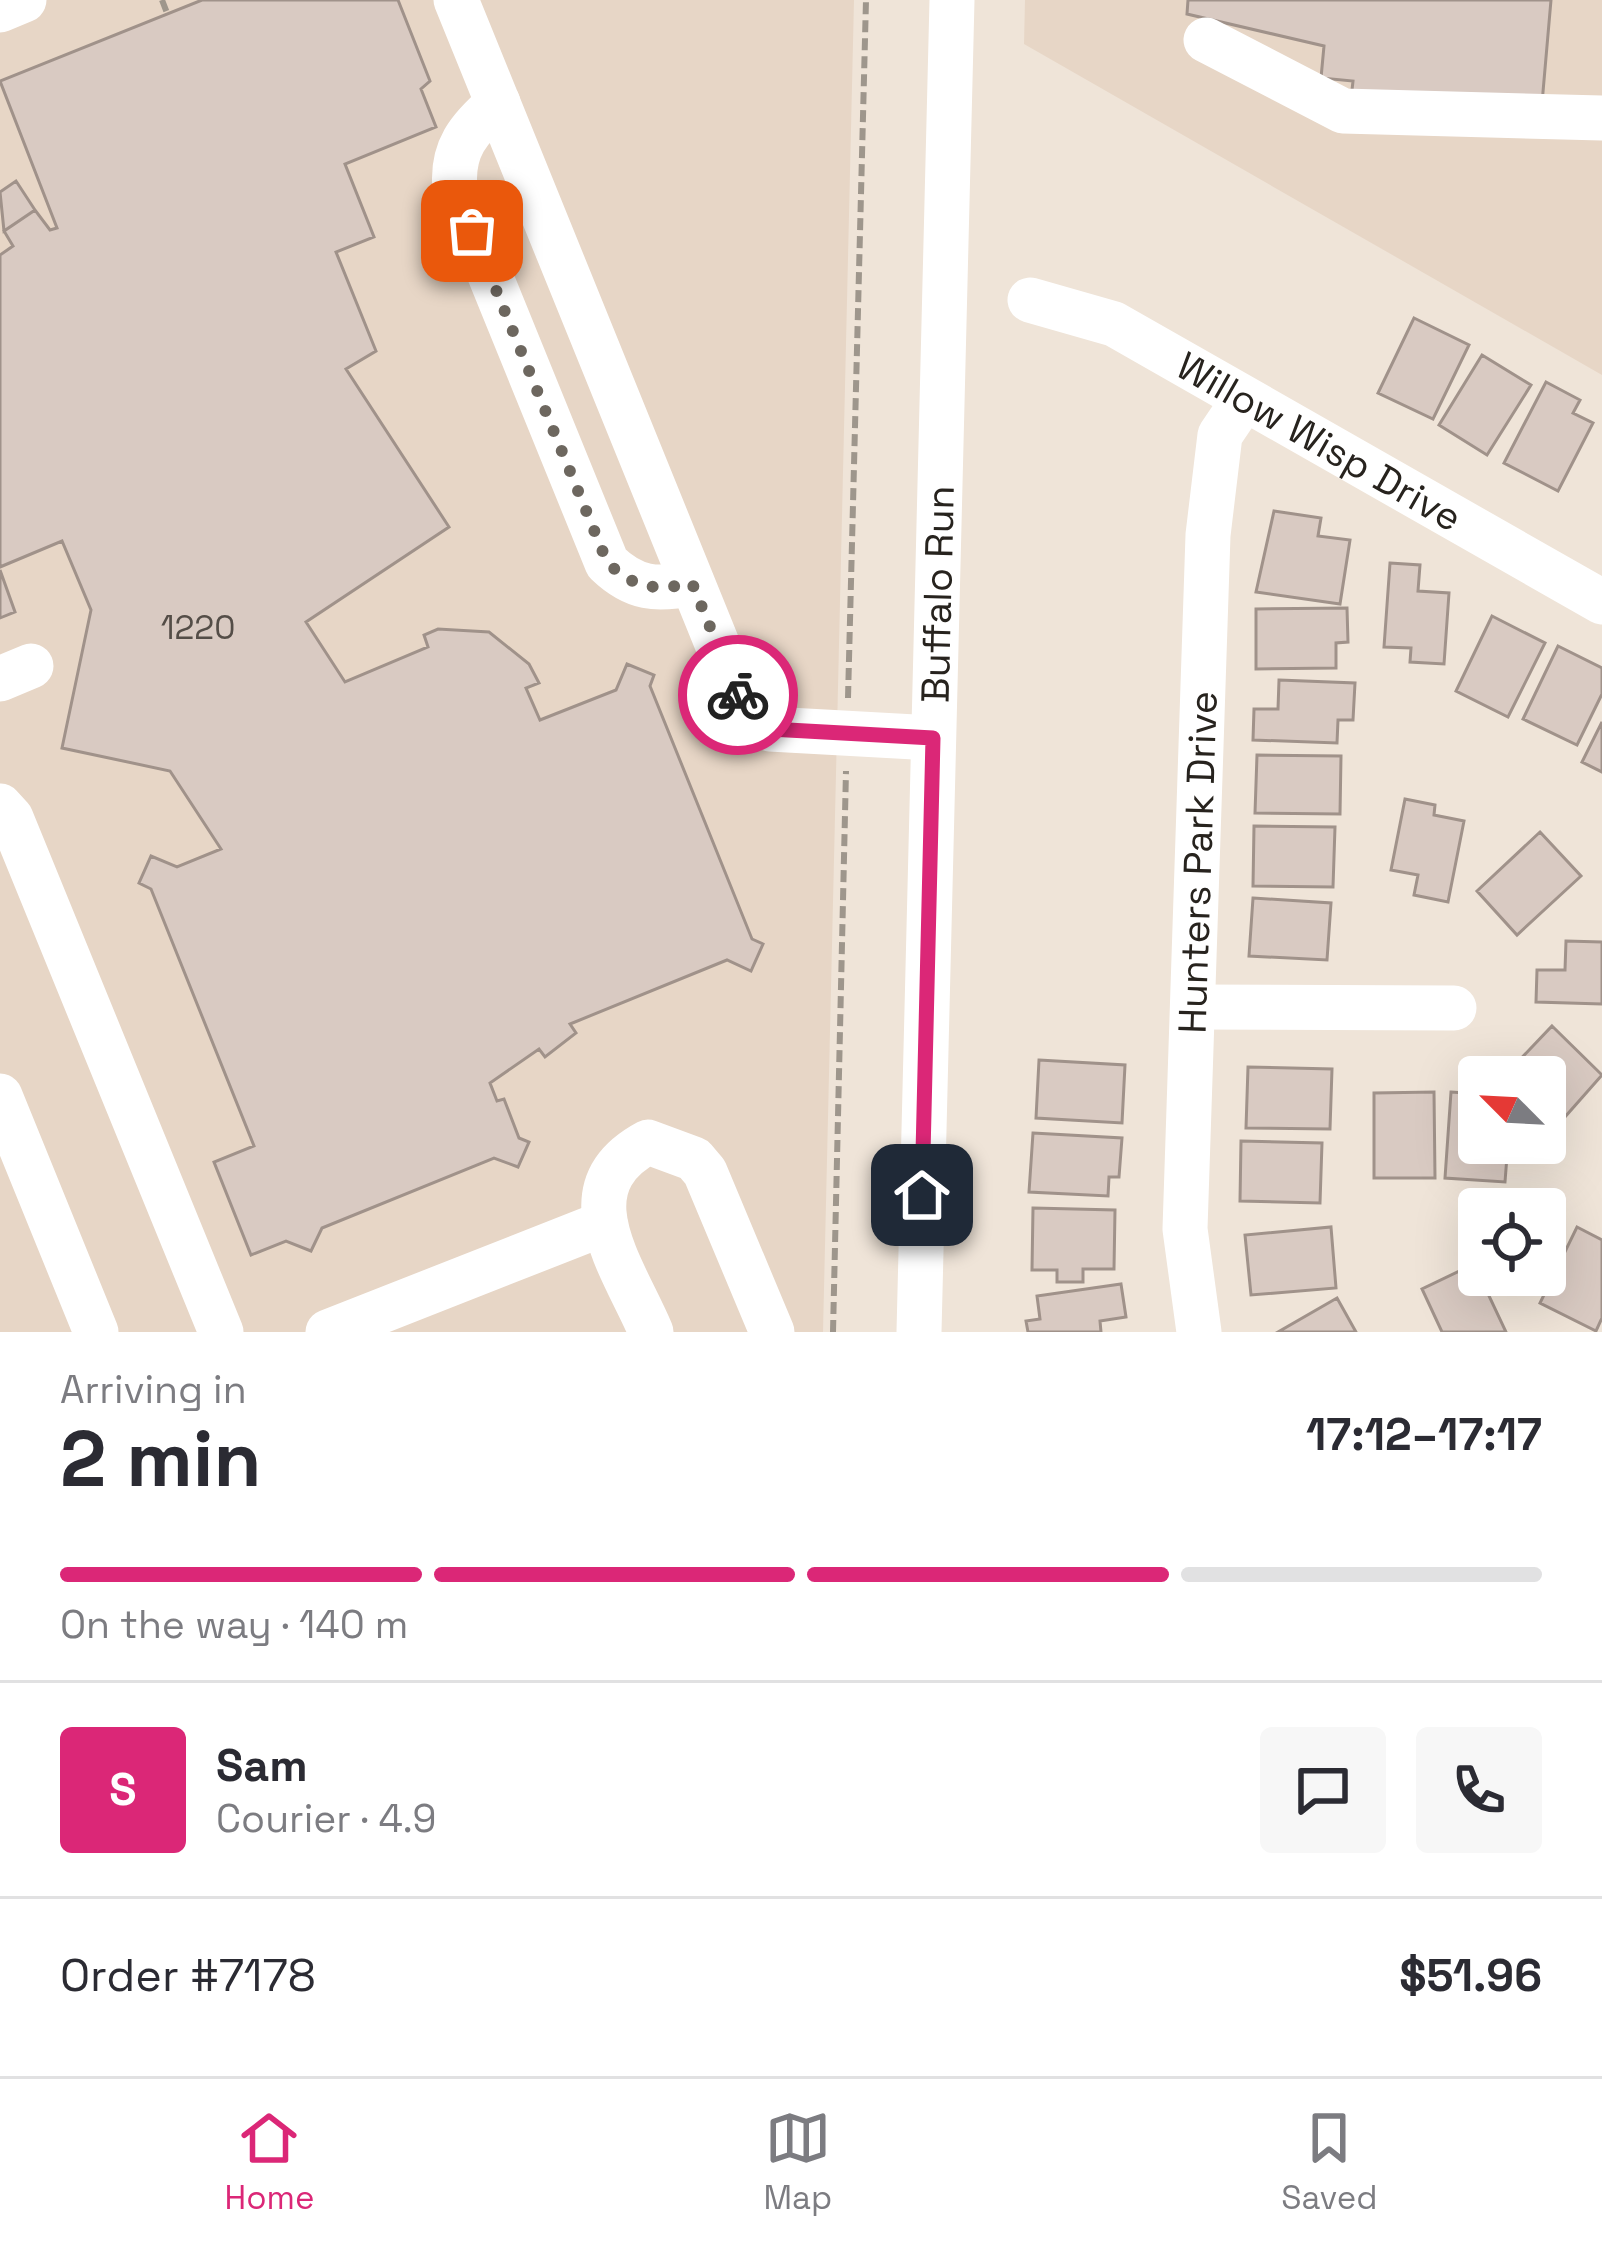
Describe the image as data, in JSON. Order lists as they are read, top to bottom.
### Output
{
  "streets": {
    "street": ["Willow Wisp Drive", "Buffalo Run", "Hunters Park Drive"]
  },
  "crossings": [
    ["Willow Wisp Drive", "Hunters Park Drive"]
  ],
  "house_numbers": ["1220"],
  "north": "top left",
  "page": {
    "heading": ["2 min", "Arriving in", "17:12–17:17"],
    "panel": [
      "Sam",
      "Courier · 4.9",
      "Order #7178",
      "$51.96"
    ],
    "bar": "On the way · 140 m",
    "round": "S",
    "tabs": ["Home", "Map", "Saved"]
  }
}
